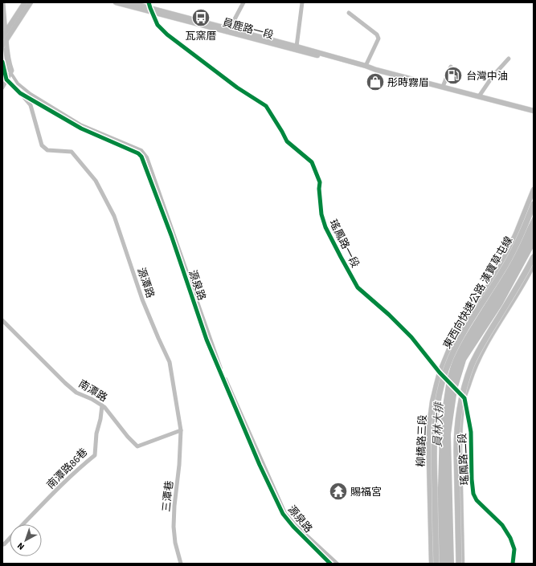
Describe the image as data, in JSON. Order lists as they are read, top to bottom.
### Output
{
  "streets": {
    "highway": ["東西向快速公路 漢寶草屯線"],
    "main road": ["員鹿路一段", "柳橋路三段"],
    "street": [
      "瑤鳳路一段",
      "源潭路",
      "源泉路",
      "南潭路",
      "瑤鳳路二段",
      "南潭路86巷",
      "三潭巷"
    ]
  },
  "crossings": [
    ["員鹿路一段", "瑤鳳路一段"],
    ["瑤鳳路一段", "柳橋路三段"],
    ["瑤鳳路一段", "瑤鳳路二段"],
    ["源潭路", "源泉路"],
    ["源潭路", "南潭路"],
    ["源潭路", "三潭巷"],
    ["南潭路", "南潭路86巷"],
    ["南潭路", "三潭巷"]
  ],
  "water": ["員林大排"],
  "places": {
    "bus stop": ["瓦窯厝"],
    "fuel station": ["台灣中油"],
    "shop": ["彤時霧眉"],
    "temple": ["賜福宮"]
  },
  "north": "bottom left"
}
